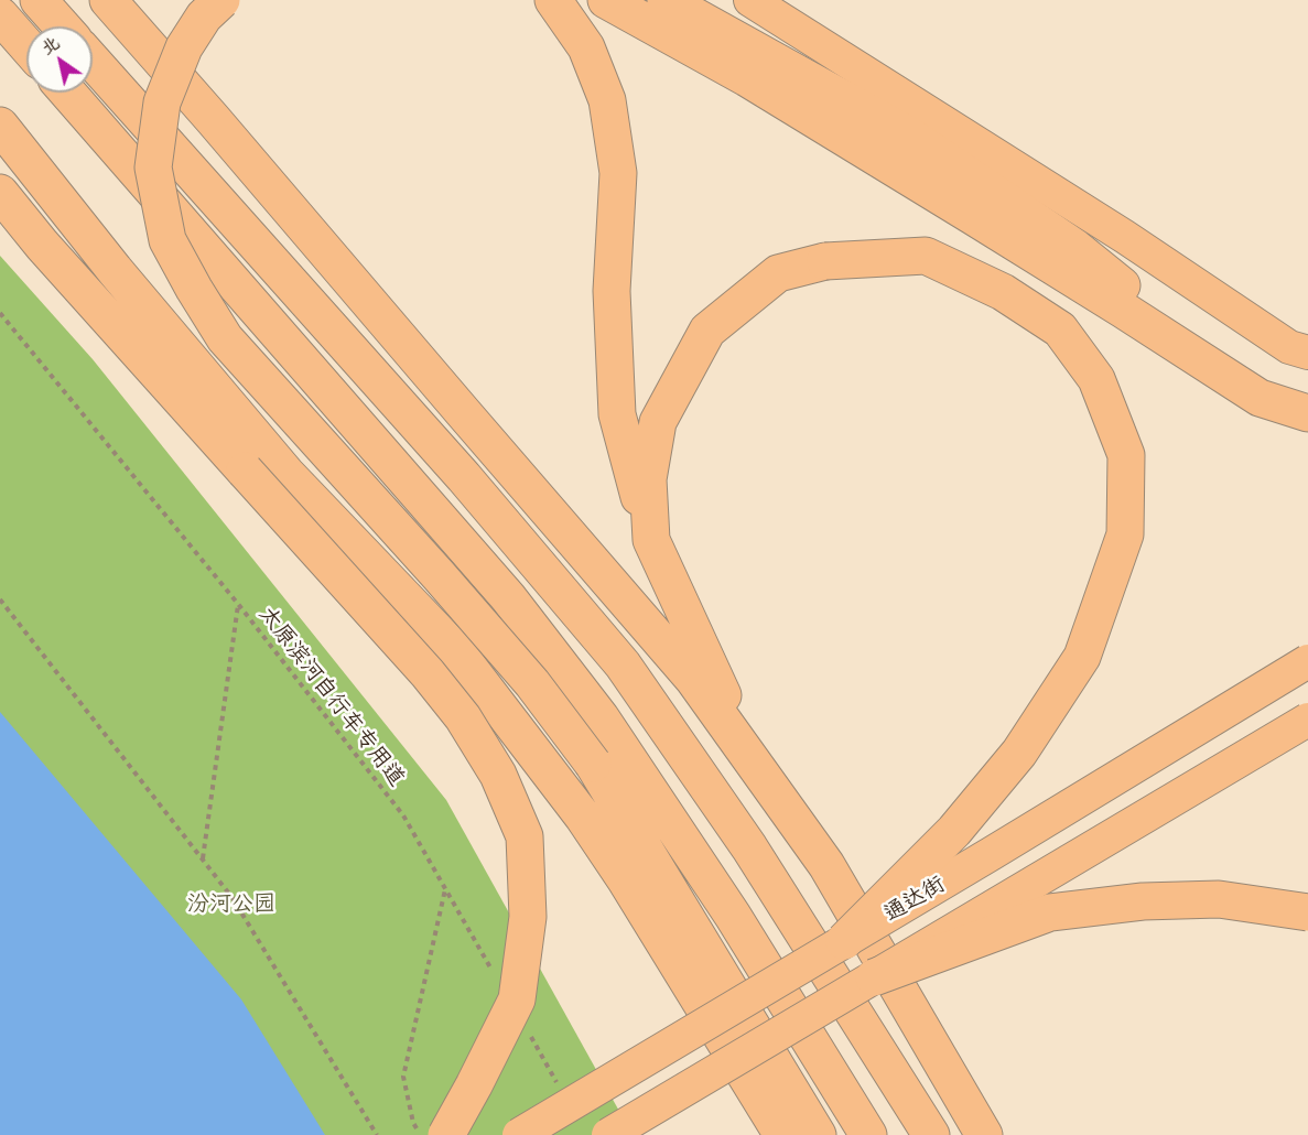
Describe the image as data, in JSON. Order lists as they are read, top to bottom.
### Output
{
  "streets": {
    "main road": ["通达街"],
    "path": ["太原滨河自行车专用道"]
  },
  "parks": ["汾河公园"],
  "north": "top left"
}
